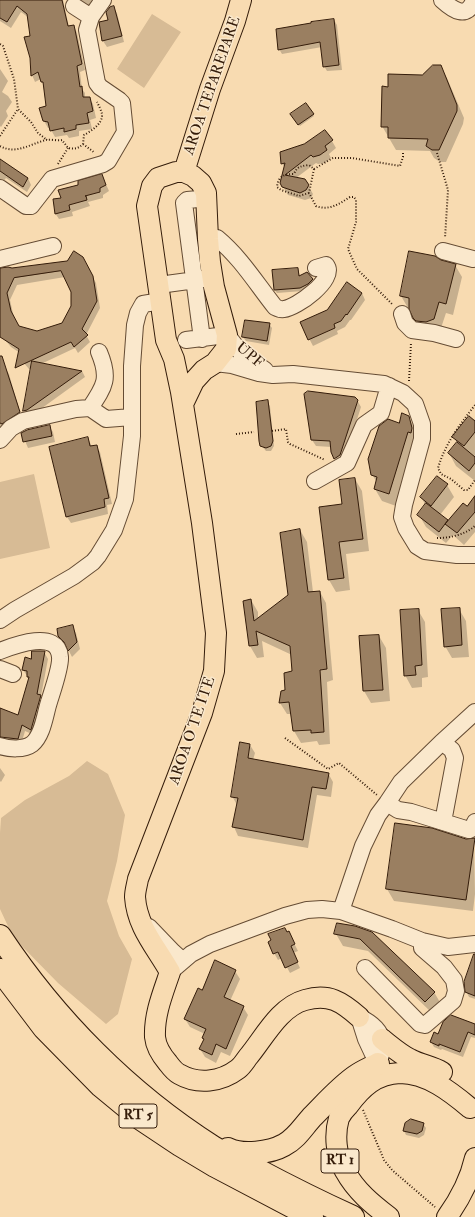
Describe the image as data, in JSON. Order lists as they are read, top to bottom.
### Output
{
  "streets": {
    "highway": ["RT 5"],
    "main road": ["AROA TEPAREPARE", "AROA O TE ITE", "RT 1"],
    "street": ["UPF"]
  },
  "crossings": [
    ["AROA TEPAREPARE", "AROA O TE ITE"]
  ]
}
